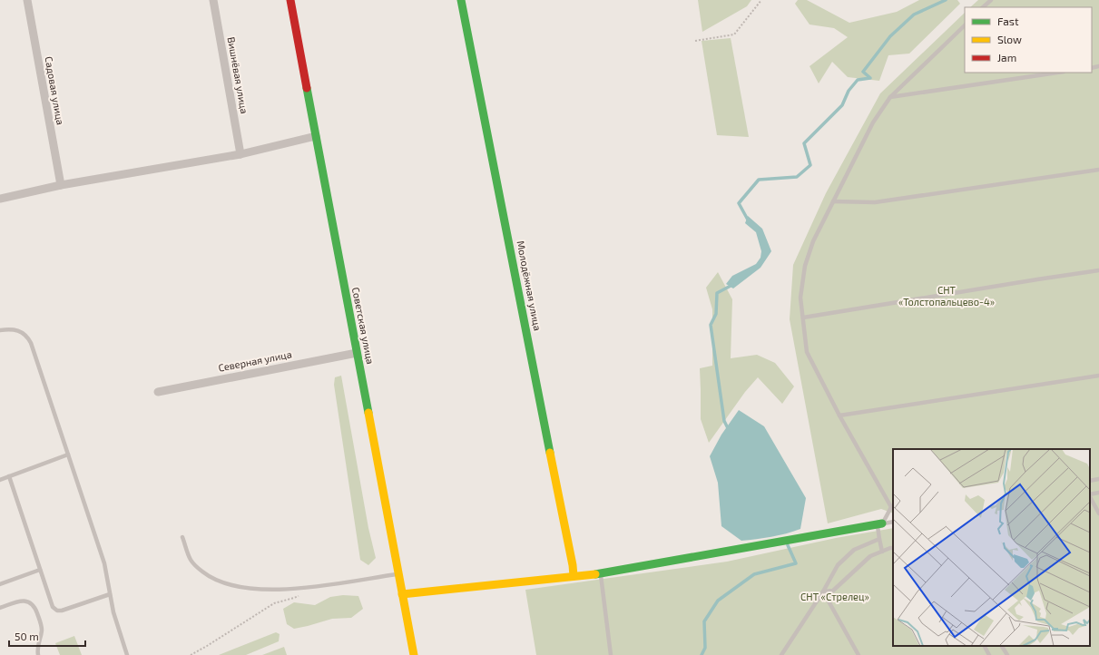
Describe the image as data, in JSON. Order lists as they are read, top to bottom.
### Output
{
  "streets": {
    "street": [
      "Вишнёвая улица",
      "Садовая улица",
      "Молодёжная улица",
      "Советская улица",
      "Северная улица"
    ]
  },
  "crossings": [
    ["Советская улица", "Северная улица"]
  ],
  "parks": ["СНТ «Толстопальцево-4»", "СНТ «Стрелец»"],
  "legend": ["Fast", "Slow", "Jam"],
  "scale_bar": "50 m"
}
